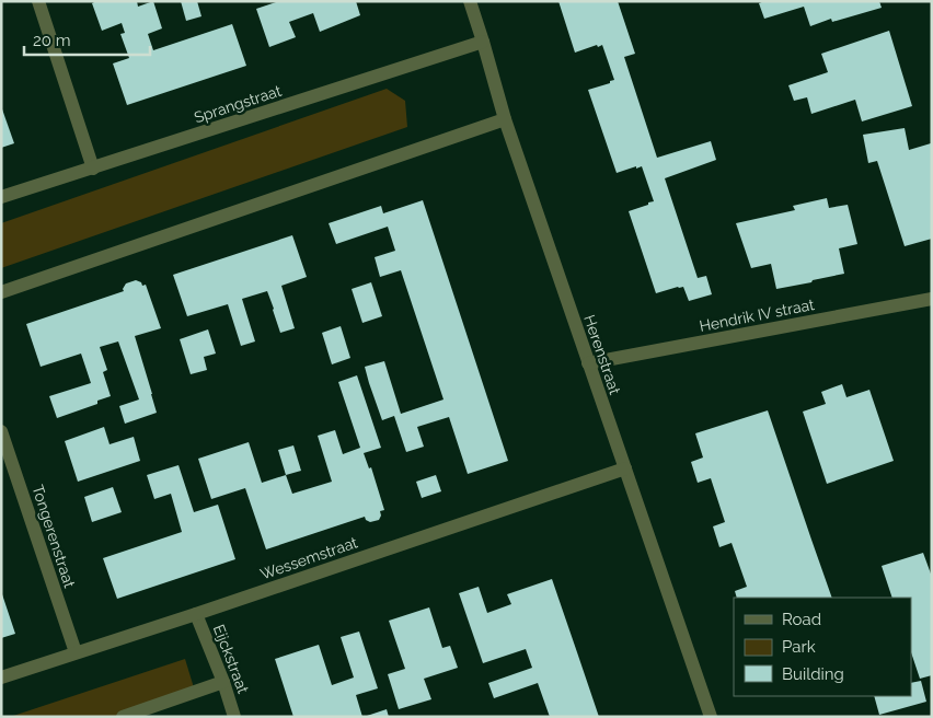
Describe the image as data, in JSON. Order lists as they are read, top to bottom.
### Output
{
  "streets": {
    "street": [
      "Sprangstraat",
      "Hendrik IV straat",
      "Herenstraat",
      "Tongerenstraat",
      "Wessemstraat",
      "Eijckstraat"
    ]
  },
  "crossings": [
    ["Sprangstraat", "Herenstraat"],
    ["Hendrik IV straat", "Herenstraat"],
    ["Herenstraat", "Wessemstraat"],
    ["Tongerenstraat", "Wessemstraat"],
    ["Wessemstraat", "Eijckstraat"]
  ],
  "legend": ["Road", "Park", "Building"],
  "scale_bar": "20 m"
}
